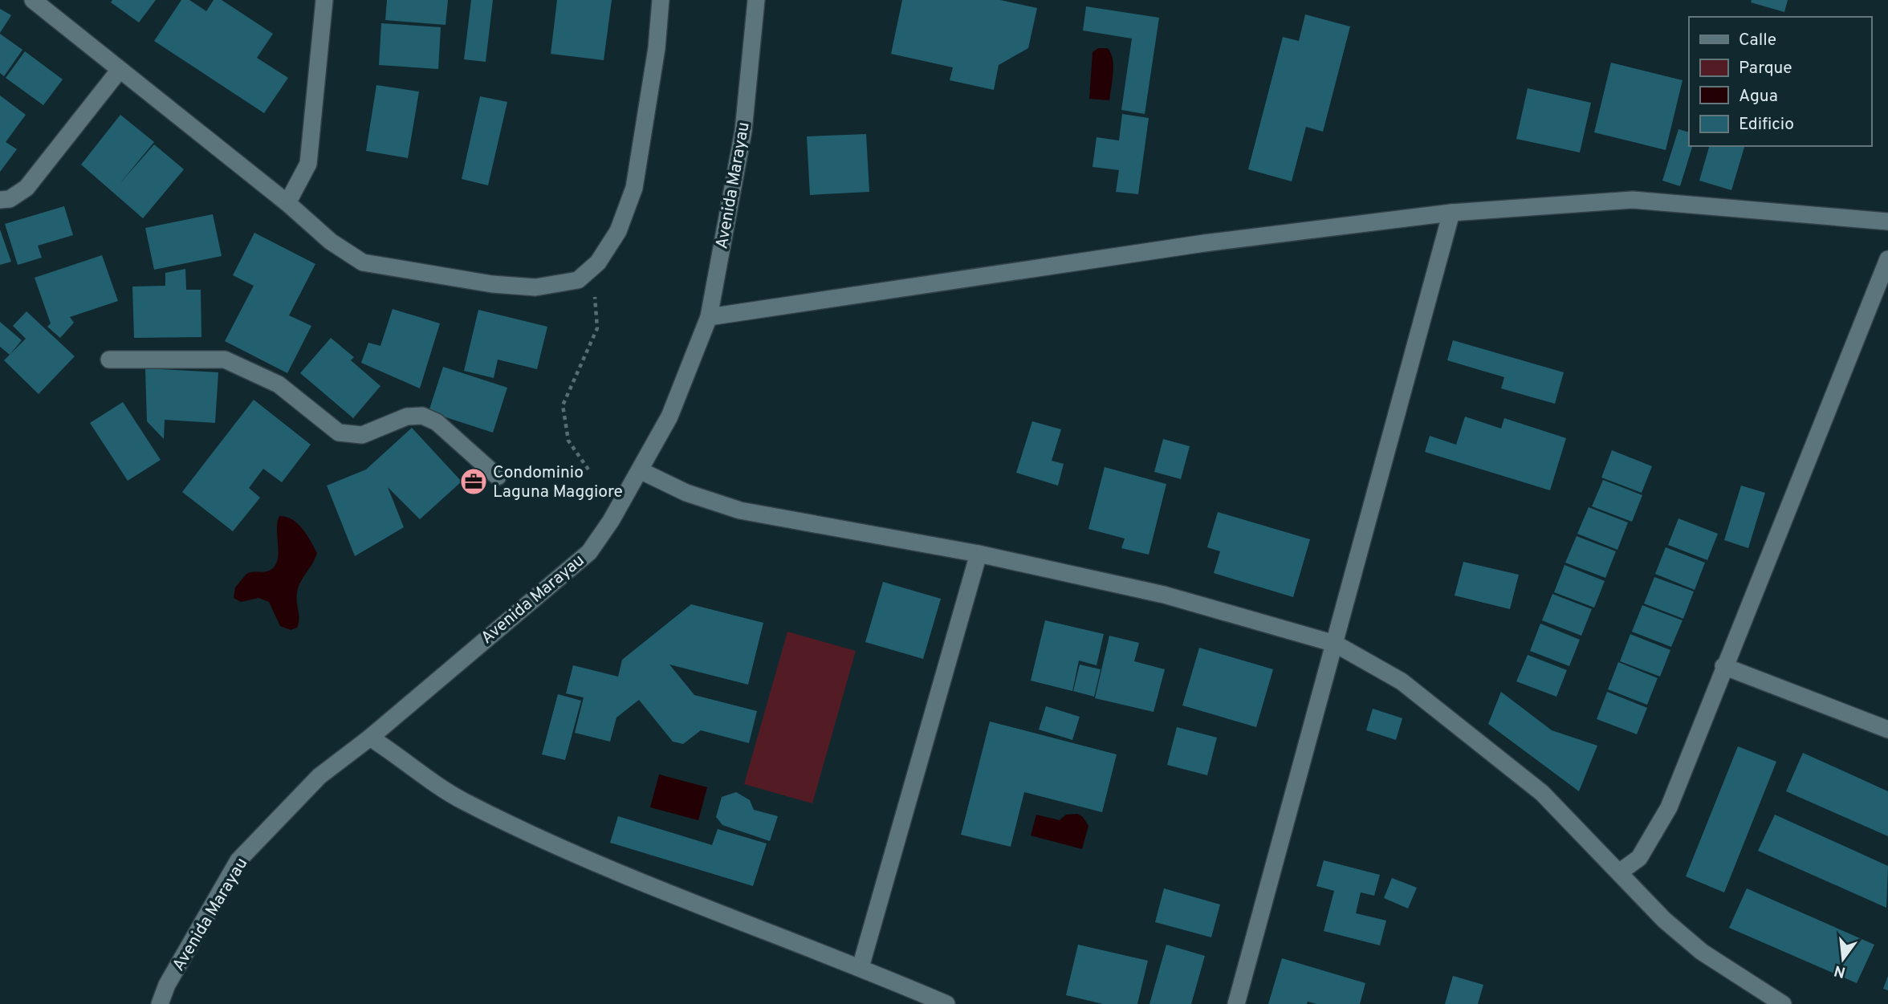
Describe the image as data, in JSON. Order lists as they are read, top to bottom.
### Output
{
  "streets": {
    "street": ["Avenida Marayau"]
  },
  "places": {
    "office": ["Condominio Laguna Maggiore"]
  },
  "legend": [
    "Calle",
    "Parque",
    "Agua",
    "Edificio"
  ],
  "north": "bottom"
}
